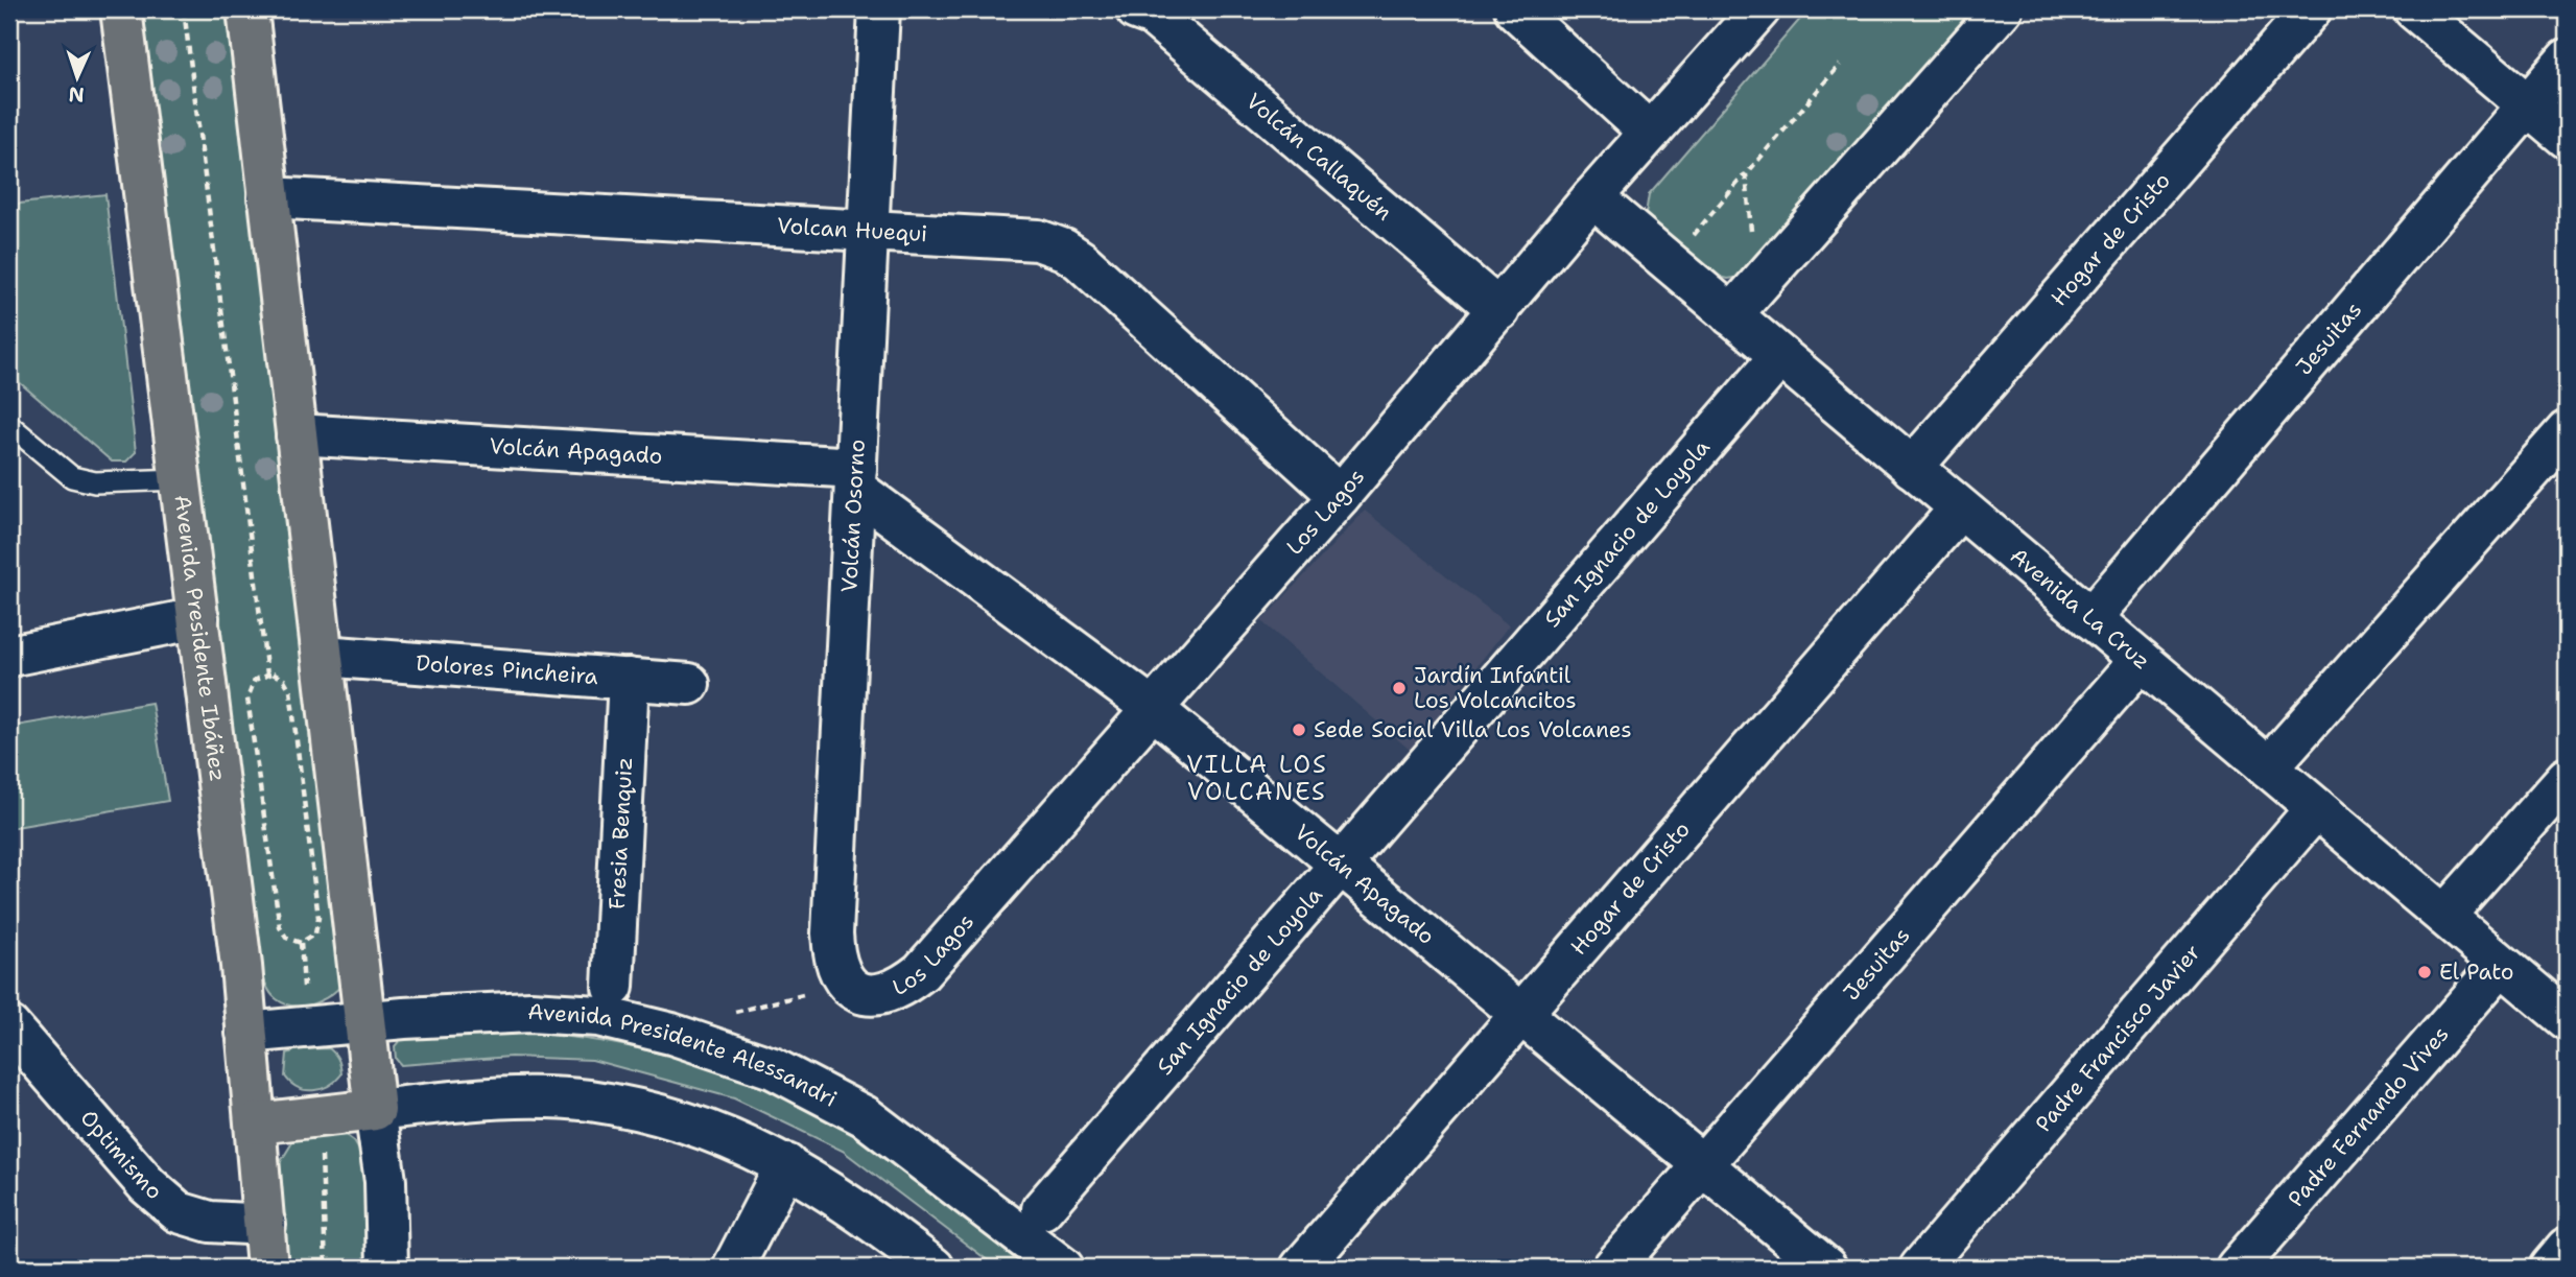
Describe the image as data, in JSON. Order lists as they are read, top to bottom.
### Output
{
  "streets": {
    "main road": ["Avenida Presidente Ibáñez"],
    "street": [
      "Volcán Callaquén",
      "Volcan Huequi",
      "Hogar de Cristo",
      "Jesuitas",
      "Volcán Apagado",
      "Los Lagos",
      "Volcán Osorno",
      "San Ignacio de Loyola",
      "Avenida La Cruz",
      "Dolores Pincheira",
      "Fresia Benquiz",
      "Padre Francisco Javier",
      "Avenida Presidente Alessandri",
      "Padre Fernando Vives",
      "Optimismo"
    ]
  },
  "crossings": [
    ["Volcán Callaquén", "Los Lagos"],
    ["Volcan Huequi", "Los Lagos"],
    ["Volcan Huequi", "Volcán Osorno"],
    ["Hogar de Cristo", "Volcán Apagado"],
    ["Hogar de Cristo", "Avenida La Cruz"],
    ["Jesuitas", "Volcán Apagado"],
    ["Jesuitas", "Avenida La Cruz"],
    ["Volcán Apagado", "Los Lagos"],
    ["Volcán Apagado", "Volcán Osorno"],
    ["Volcán Apagado", "San Ignacio de Loyola"],
    ["Los Lagos", "Volcán Osorno"],
    ["Los Lagos", "Avenida La Cruz"],
    ["San Ignacio de Loyola", "Avenida La Cruz"],
    ["Avenida La Cruz", "Padre Francisco Javier"],
    ["Avenida La Cruz", "Padre Fernando Vives"],
    ["Avenida Presidente Ibáñez", "Avenida Presidente Alessandri"],
    ["Avenida Presidente Ibáñez", "Optimismo"],
    ["Dolores Pincheira", "Fresia Benquiz"]
  ],
  "districts": ["VILLA LOS VOLCANES"],
  "places": ["Jardín Infantil Los Volcancitos", "Sede Social Villa Los Volcanes", "El Pato"],
  "north": "bottom"
}
